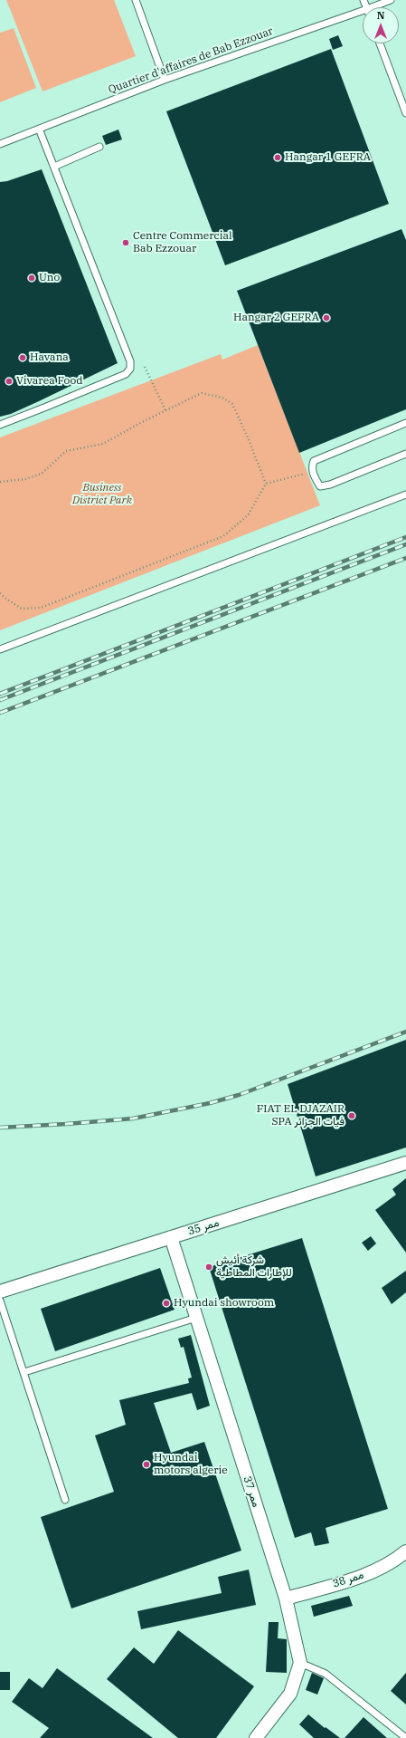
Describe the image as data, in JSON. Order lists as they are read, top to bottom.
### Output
{
  "streets": {
    "street": ["ممر 35", "ممر 37", "ممر 38"],
    "lane": ["Quartier d'affaires de Bab Ezzouar"]
  },
  "crossings": [
    ["ممر 35", "ممر 37"],
    ["ممر 37", "ممر 38"]
  ],
  "parks": ["Business District Park"],
  "places": [
    "Hangar 1 GEFRA",
    "Centre Commercial Bab Ezzouar",
    "Uno",
    "Hangar 2 GEFRA",
    "Havana",
    "Vivarea Food",
    "FIAT EL DJAZAIR SPA فيات الجزائر",
    "شركة أئيش للإطارات المطاطية",
    "Hyundai showroom",
    "Hyundai motors algerie"
  ],
  "north": "top"
}
